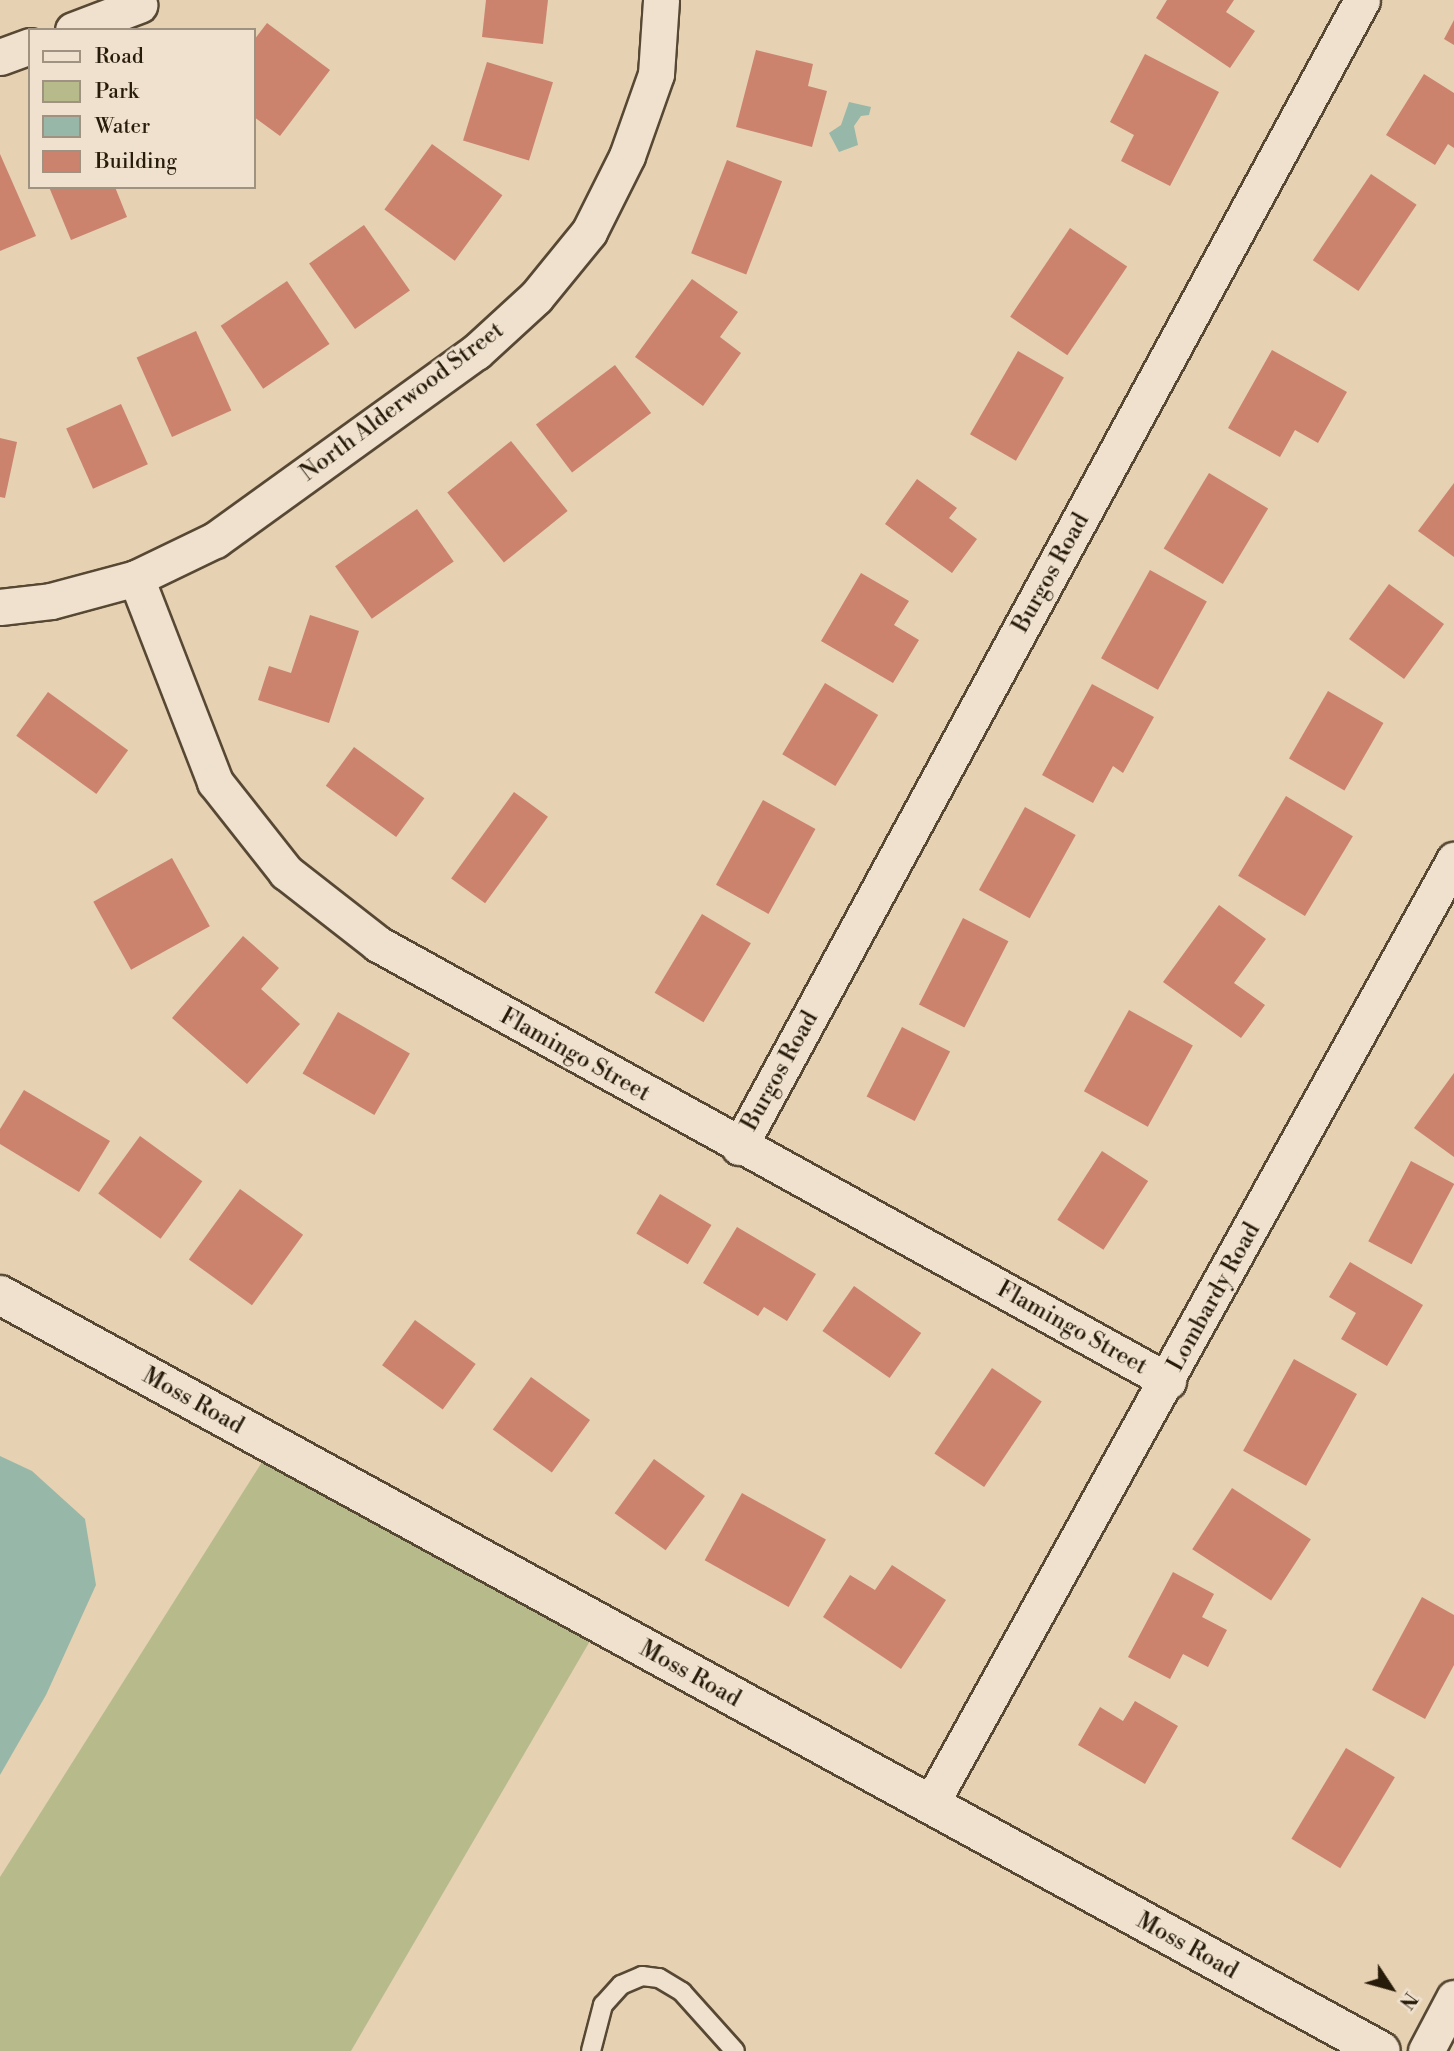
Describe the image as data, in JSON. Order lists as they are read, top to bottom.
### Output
{
  "streets": {
    "street": [
      "North Alderwood Street",
      "Burgos Road",
      "Flamingo Street",
      "Lombardy Road",
      "Moss Road"
    ]
  },
  "crossings": [
    ["North Alderwood Street", "Flamingo Street"],
    ["Burgos Road", "Flamingo Street"],
    ["Flamingo Street", "Lombardy Road"],
    ["Lombardy Road", "Moss Road"]
  ],
  "legend": [
    "Road",
    "Park",
    "Water",
    "Building"
  ],
  "north": "bottom right"
}
